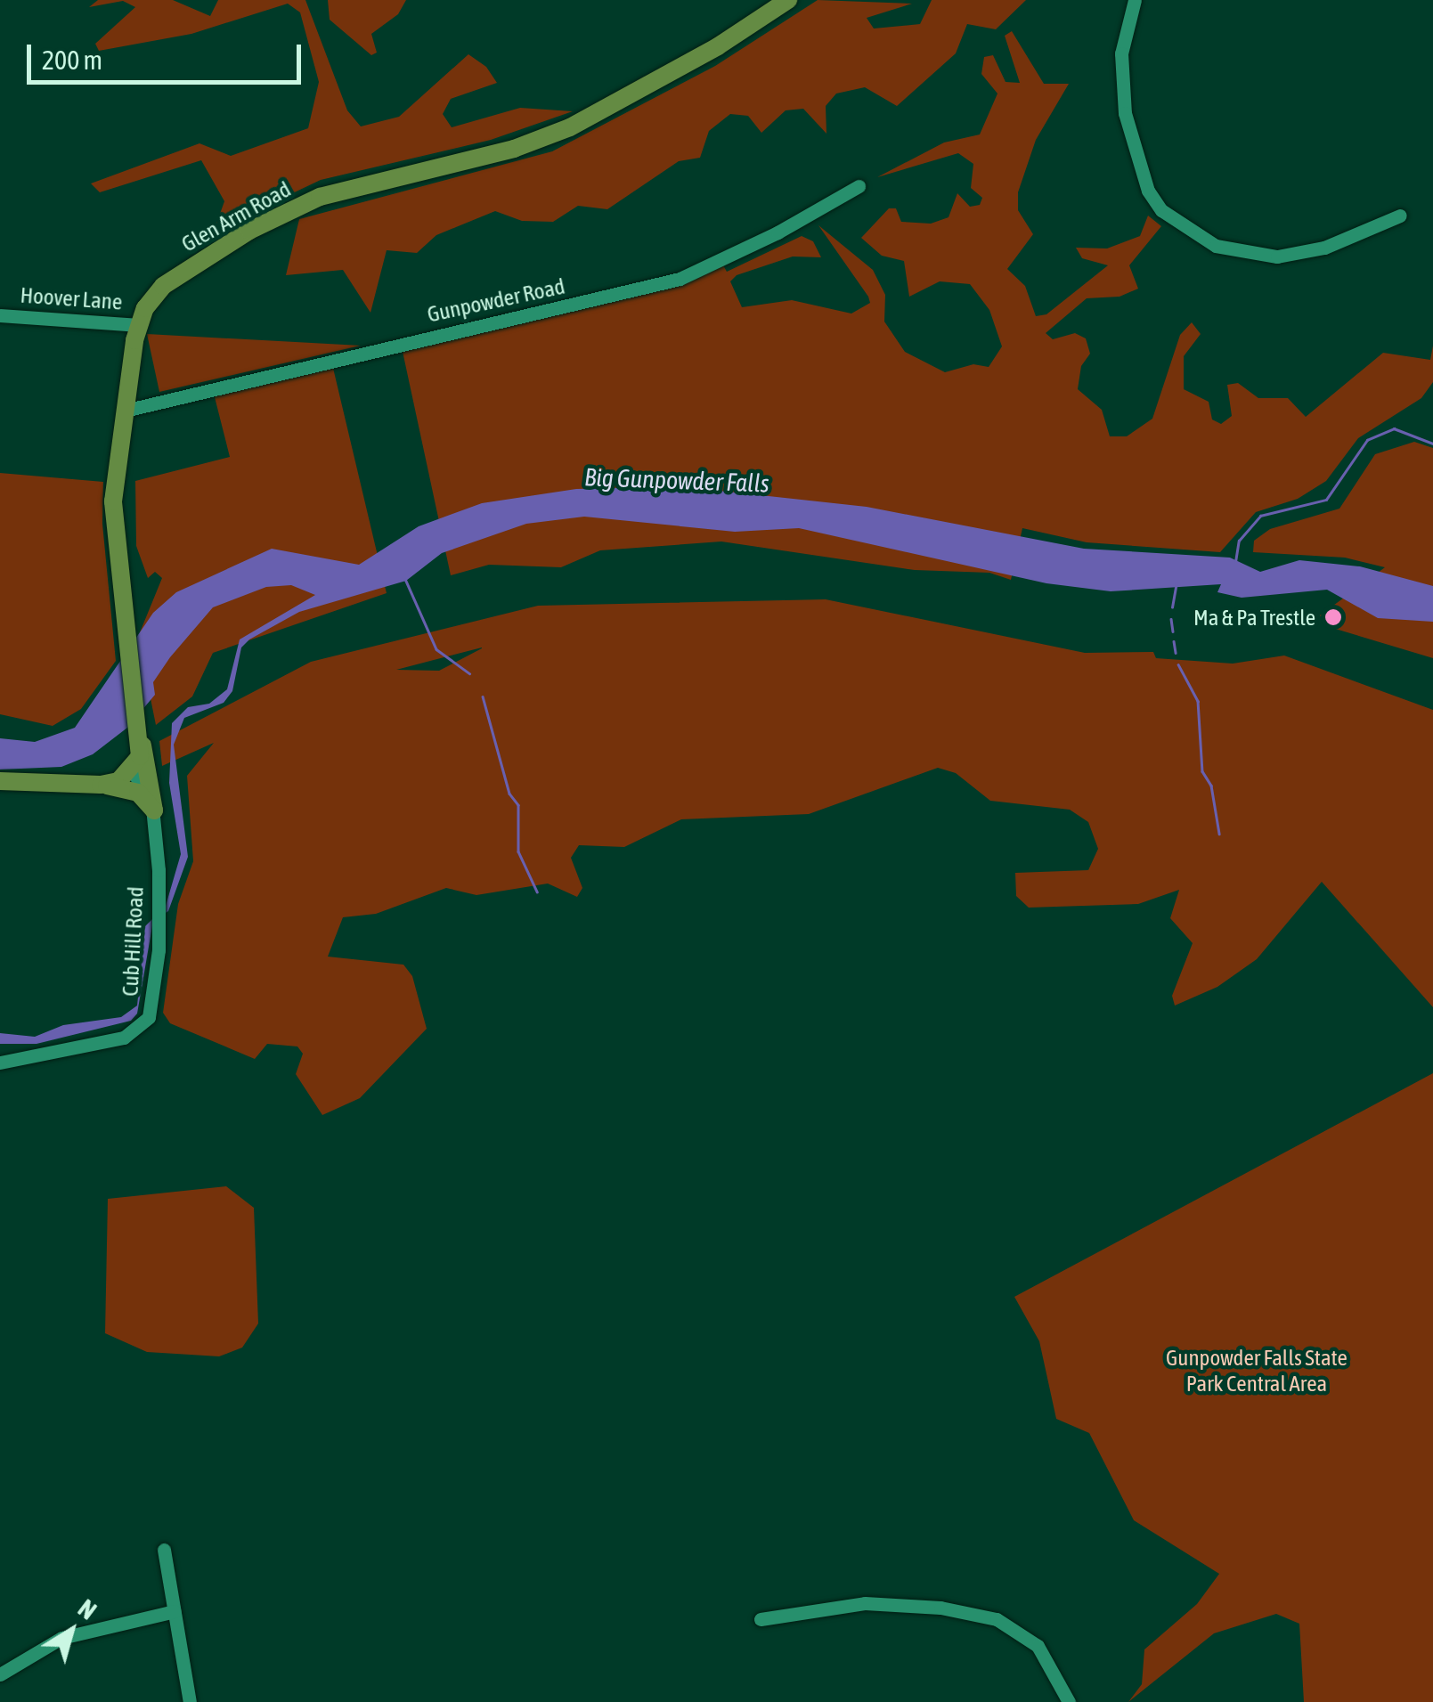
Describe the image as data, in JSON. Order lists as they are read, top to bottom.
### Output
{
  "streets": {
    "main road": ["Glen Arm Road"],
    "street": ["Hoover Lane", "Gunpowder Road", "Cub Hill Road"]
  },
  "crossings": [
    ["Glen Arm Road", "Hoover Lane"],
    ["Glen Arm Road", "Gunpowder Road"],
    ["Glen Arm Road", "Cub Hill Road"]
  ],
  "water": ["Big Gunpowder Falls"],
  "parks": ["Gunpowder Falls State Park Central Area"],
  "places": ["Ma & Pa Trestle"],
  "scale_bar": "200 m",
  "north": "top right"
}
